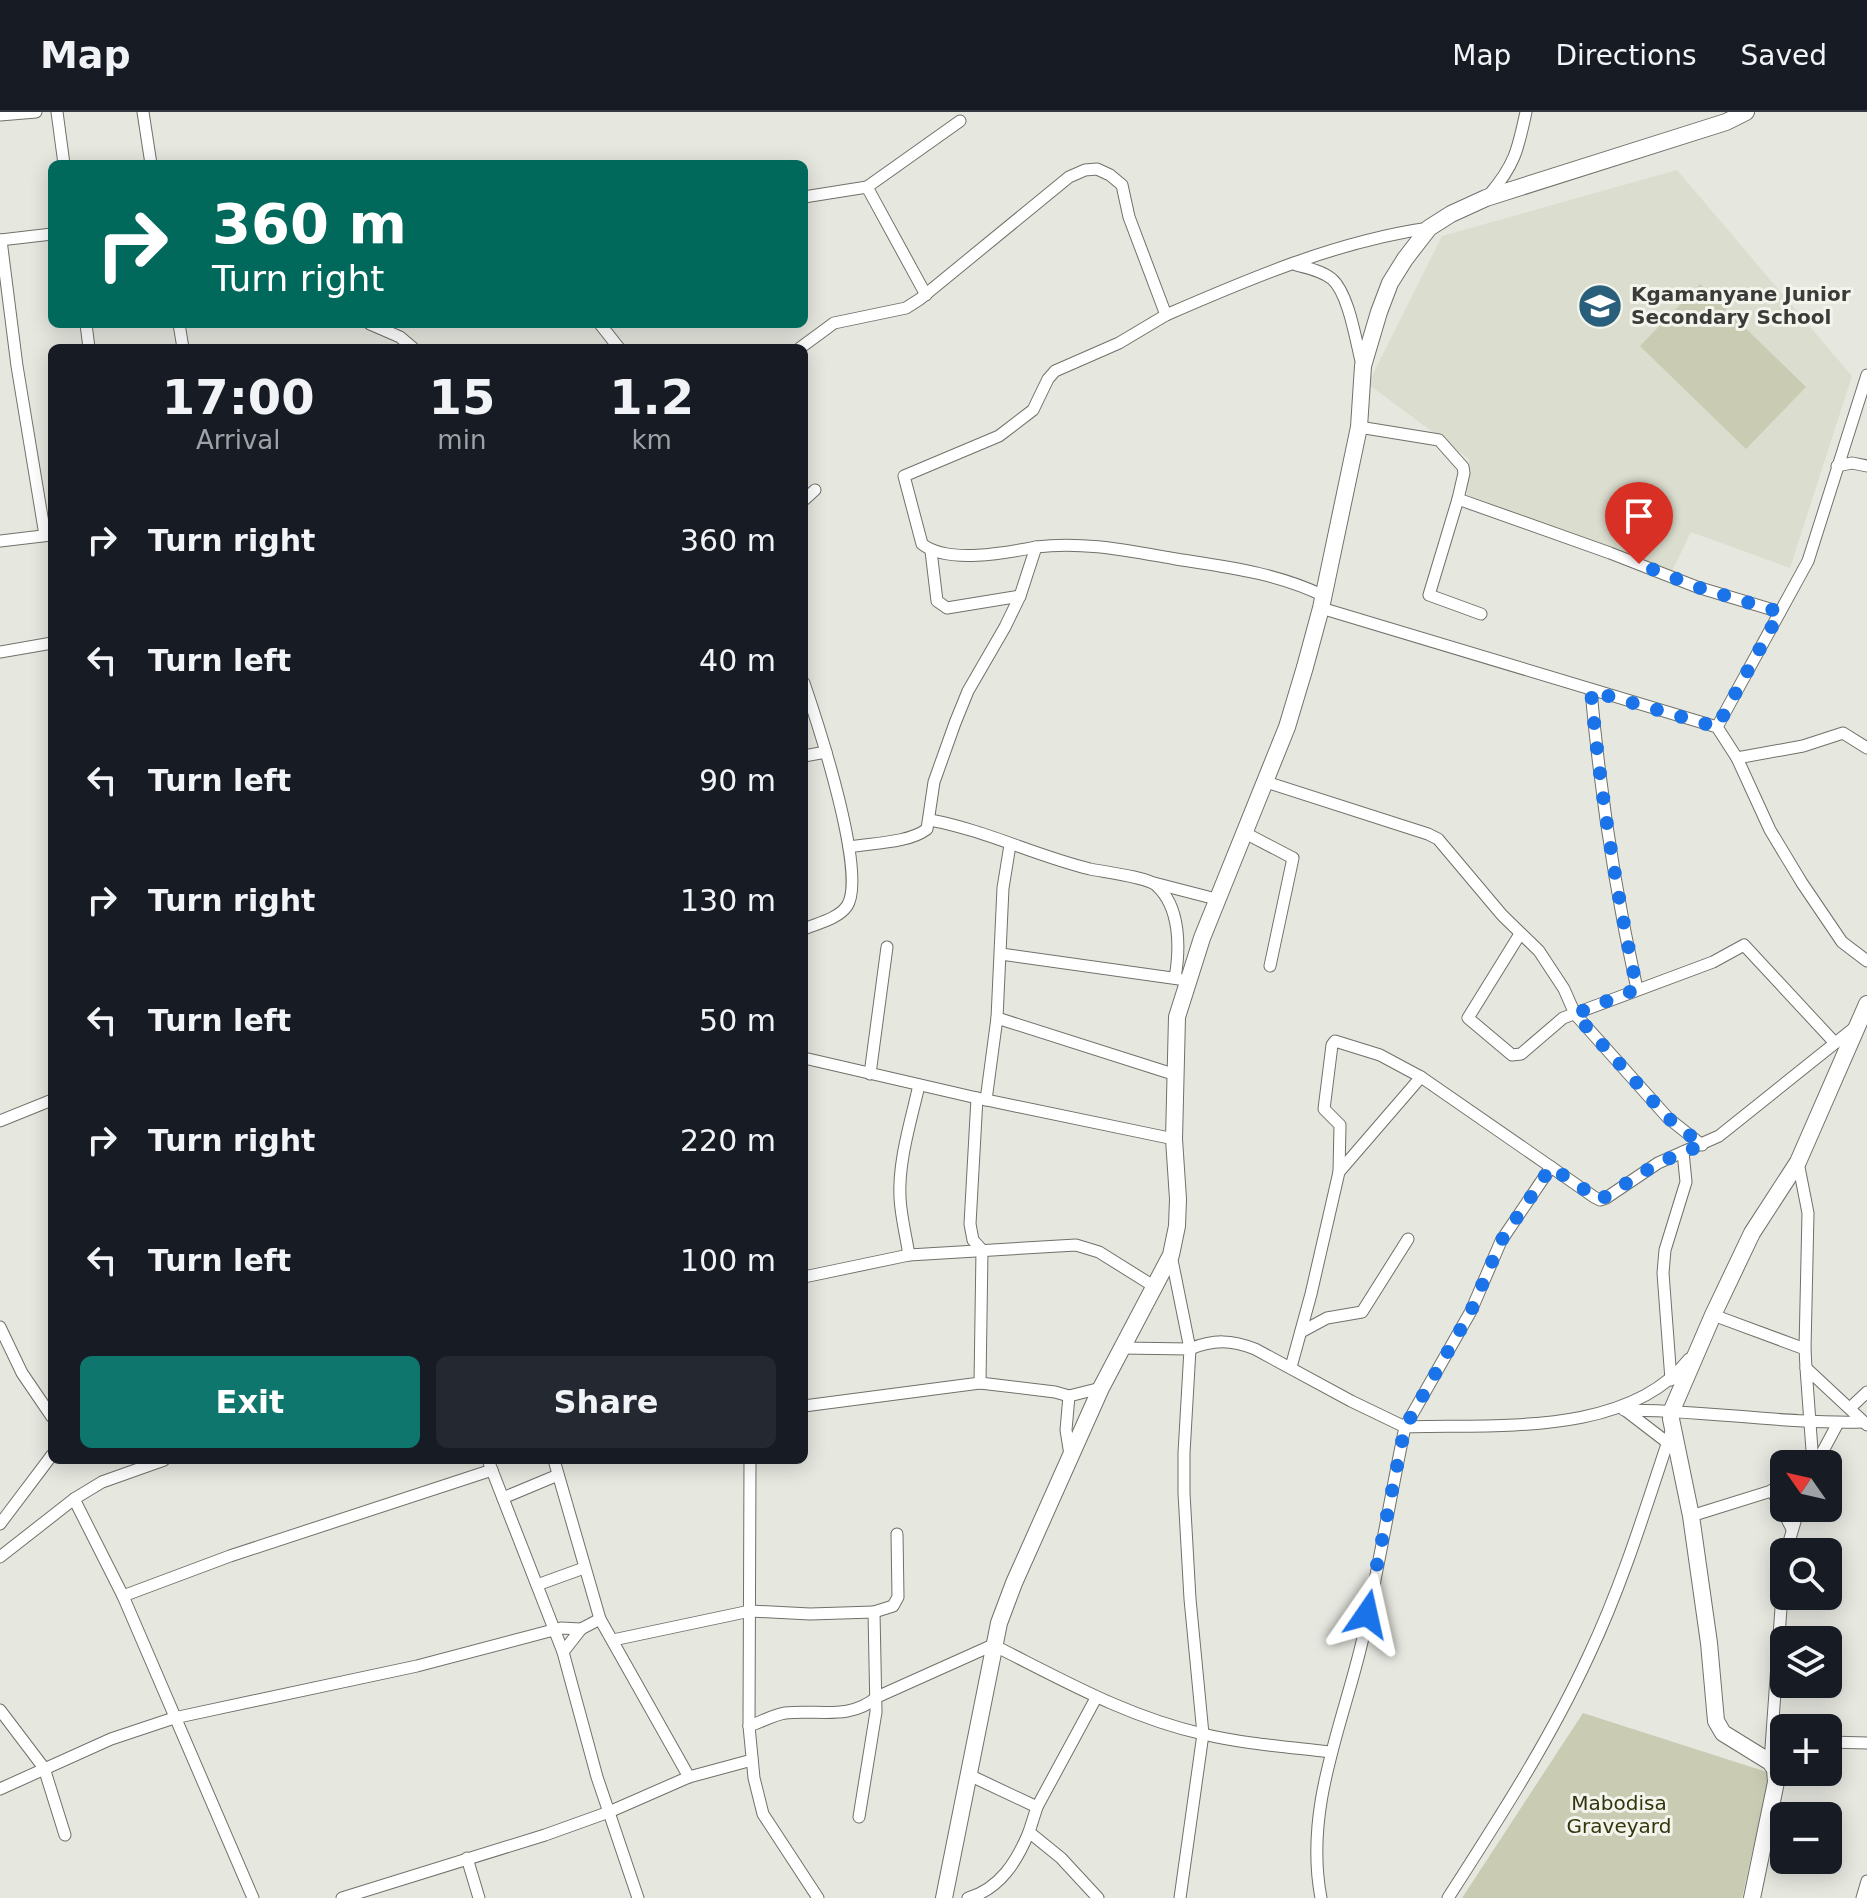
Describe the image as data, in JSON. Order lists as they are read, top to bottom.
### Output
{
  "parks": ["Mabodisa Graveyard"],
  "places": {
    "school or university": ["Kgamanyane Junior Secondary School"]
  },
  "north": "top left",
  "page": {
    "header": "Map",
    "nav": ["Map", "Directions", "Saved"],
    "turn": ["360 m", "Turn right"],
    "eta": [
      "17:00",
      "Arrival",
      "15",
      "min",
      "1.2",
      "km"
    ],
    "list": [
      {
        "name": "Turn right",
        "value": "360 m"
      },
      {
        "name": "Turn left",
        "value": "40 m"
      },
      {
        "name": "Turn left",
        "value": "90 m"
      },
      {
        "name": "Turn right",
        "value": "130 m"
      },
      {
        "name": "Turn left",
        "value": "50 m"
      },
      {
        "name": "Turn right",
        "value": "220 m"
      },
      {
        "name": "Turn left",
        "value": "100 m"
      }
    ],
    "buttons": ["Exit", "Share"],
    "map_buttons": ["+", "−"]
  }
}
